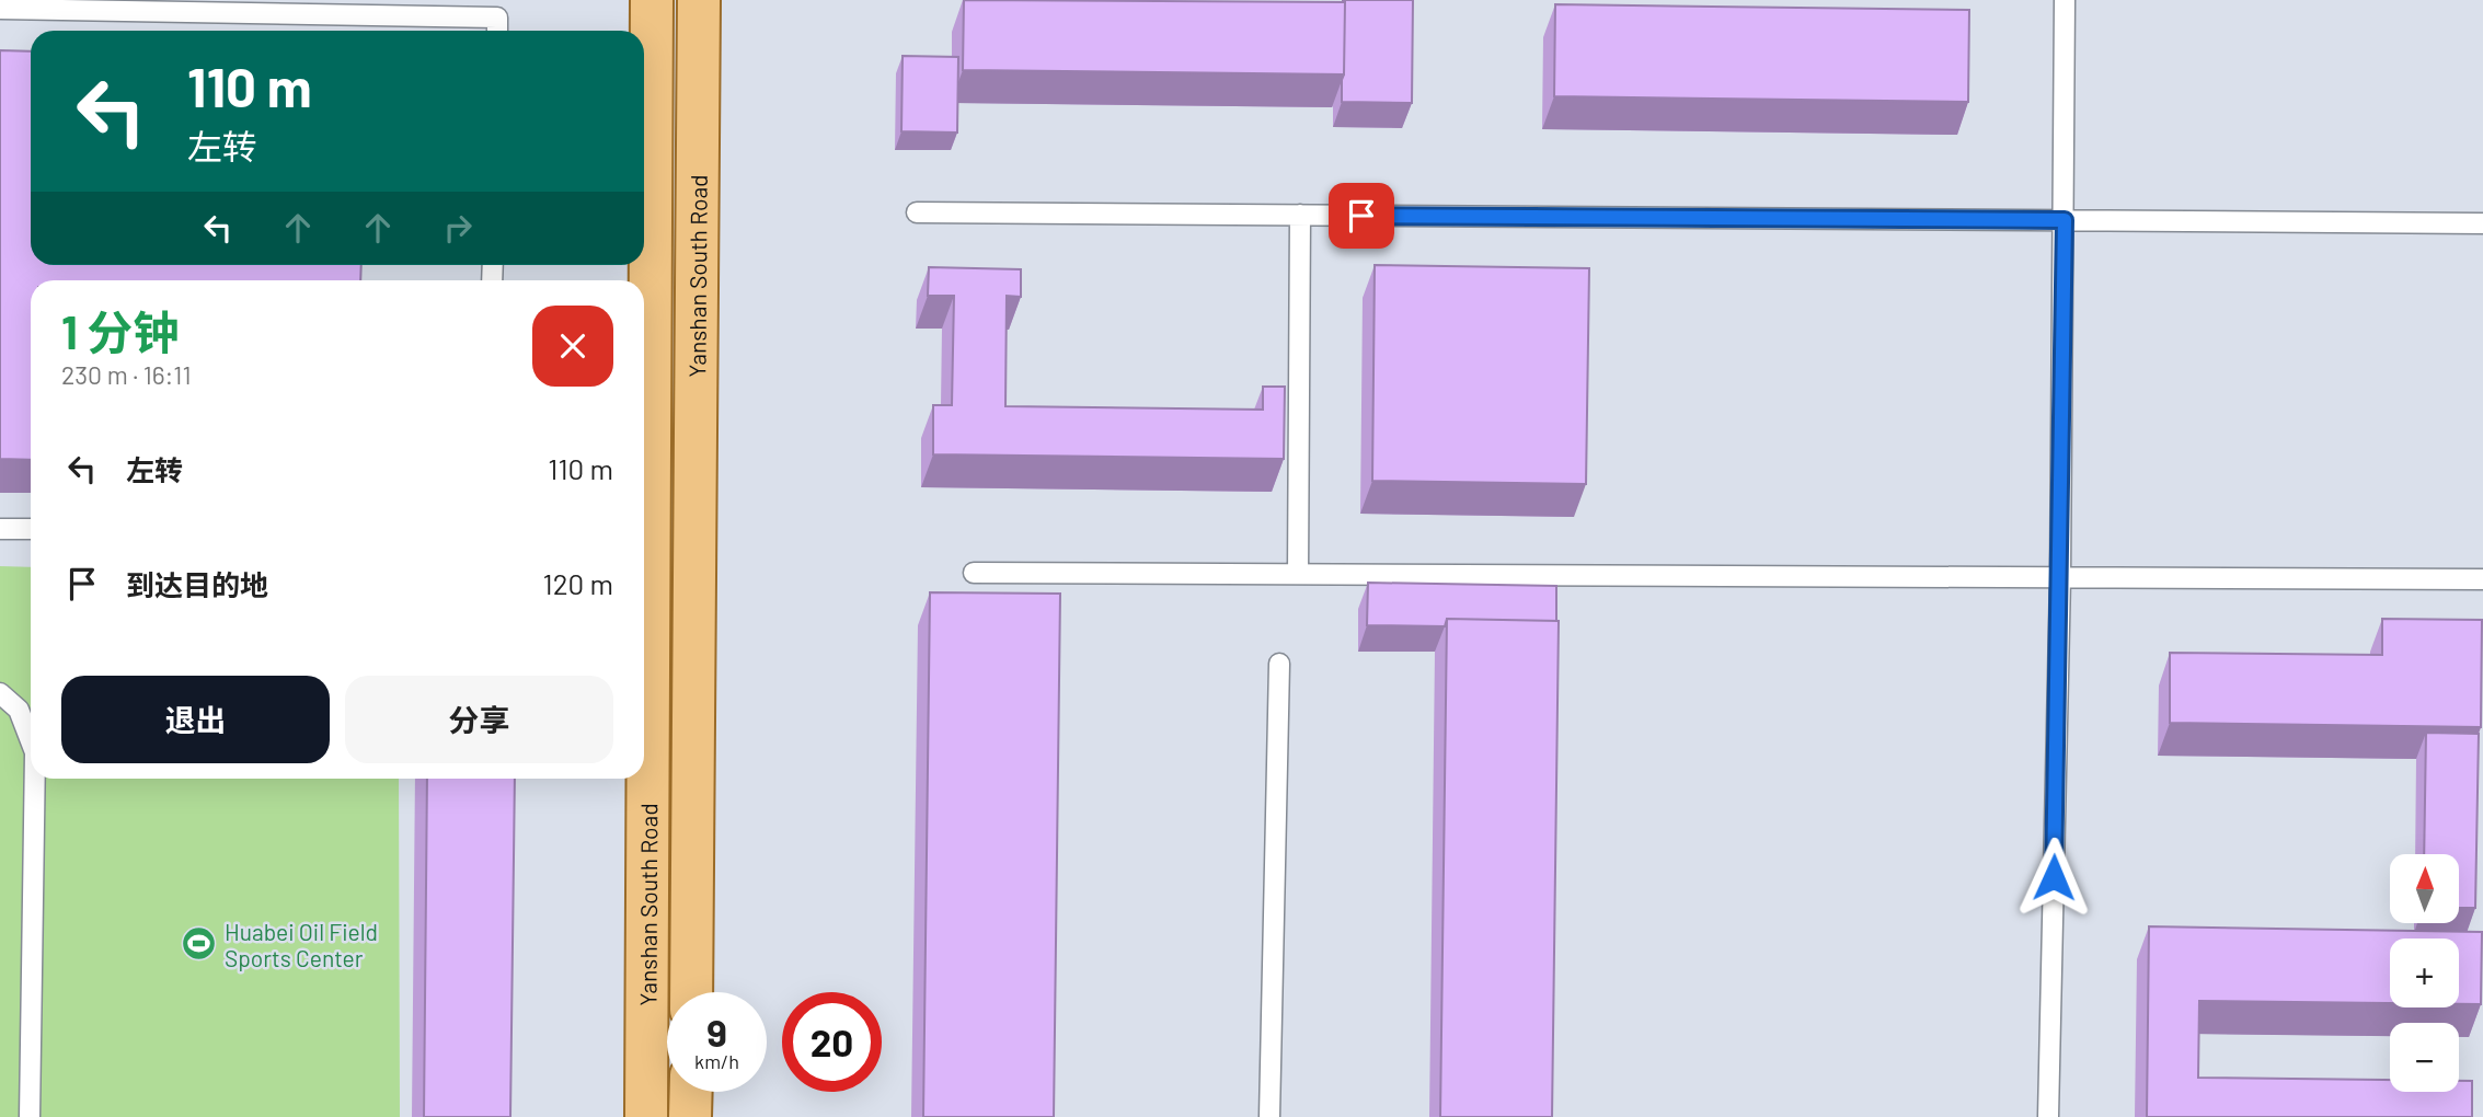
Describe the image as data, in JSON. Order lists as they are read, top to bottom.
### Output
{
  "streets": {
    "main road": ["Yanshan South Road"]
  },
  "places": {
    "sports": ["Huabei Oil Field Sports Center"]
  },
  "north": "top",
  "page": {
    "turn": ["110 m", "左转"],
    "heading": ["1 分钟", "230 m · 16:11"],
    "list": [
      {
        "name": "左转",
        "value": "110 m"
      },
      {
        "name": "到达目的地",
        "value": "120 m"
      }
    ],
    "buttons": ["退出", "分享"],
    "map_buttons": ["+", "−"],
    "speed": "9 km/h",
    "limit": "20"
  }
}
